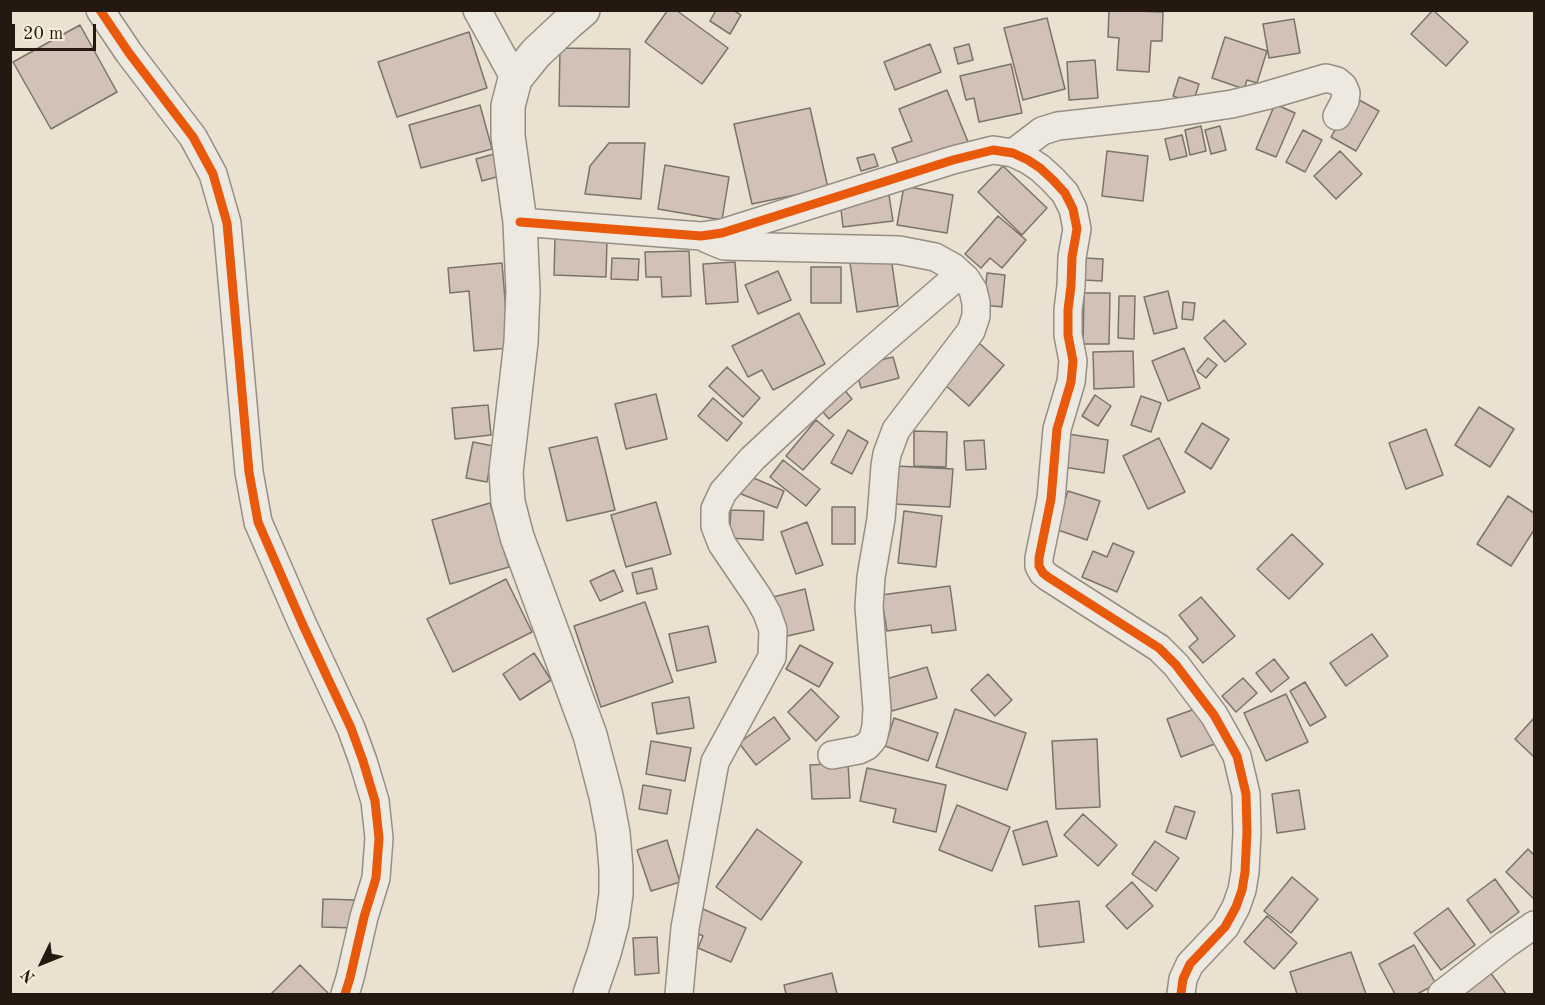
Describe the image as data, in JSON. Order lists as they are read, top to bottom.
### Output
{
  "scale_bar": "20 m",
  "north": "bottom left"
}
